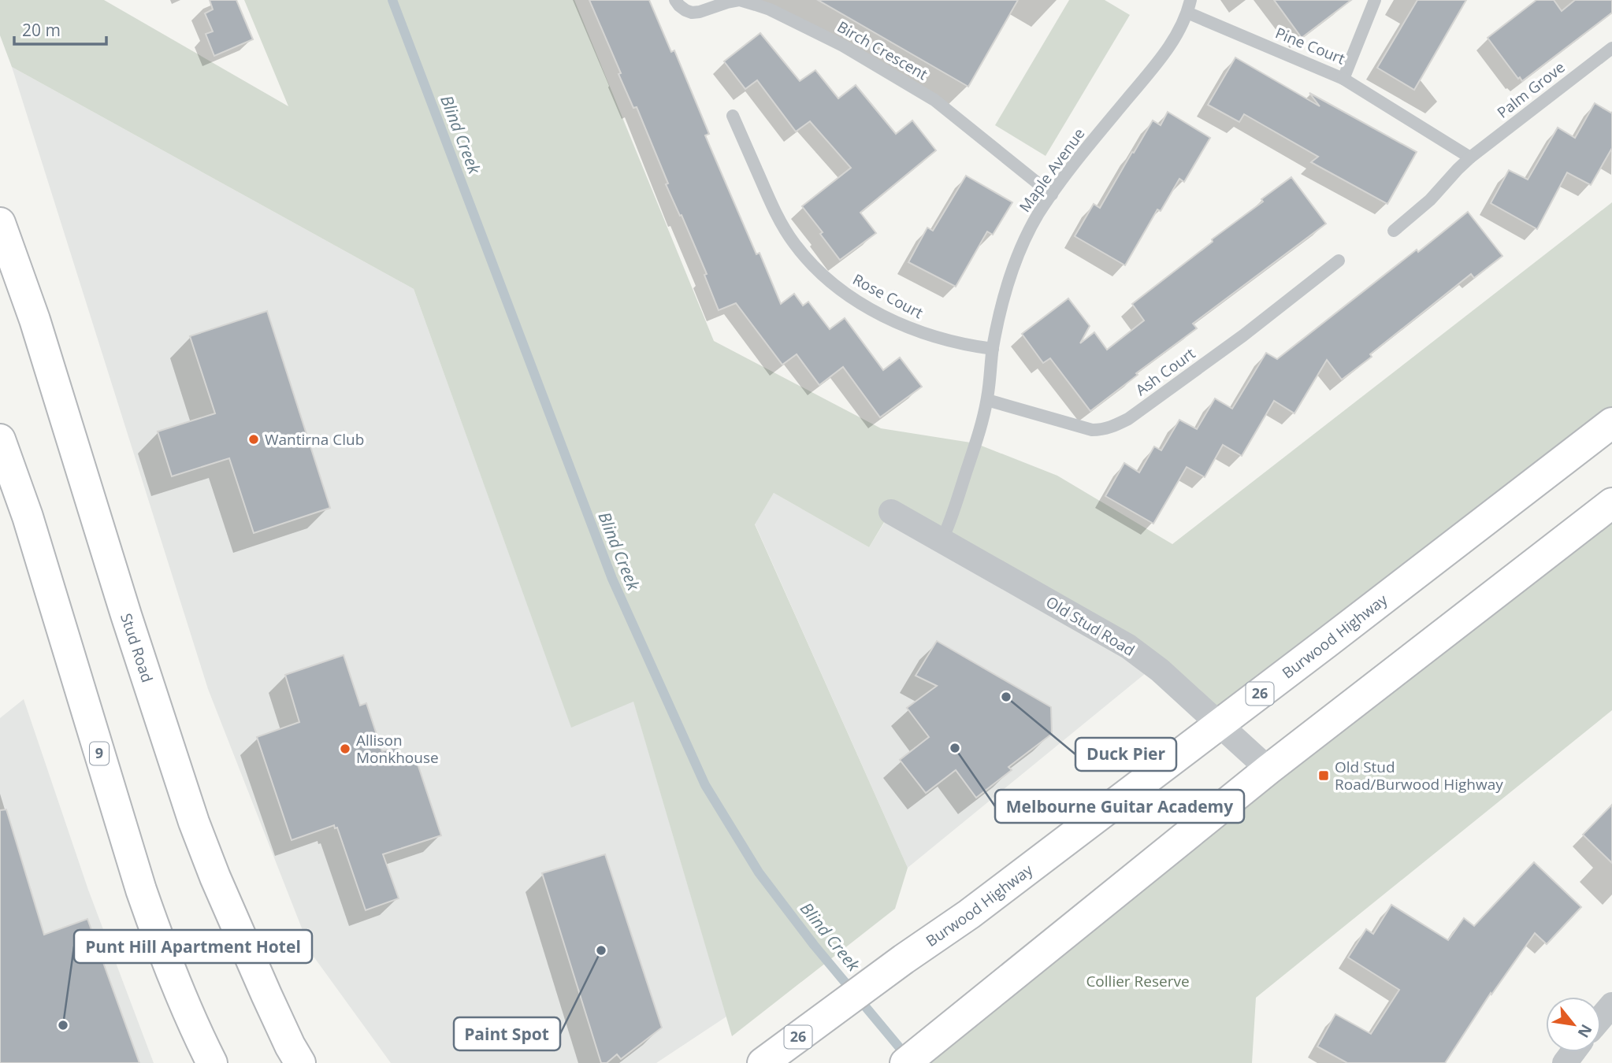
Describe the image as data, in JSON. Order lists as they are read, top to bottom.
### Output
{
  "streets": {
    "highway": [
      "Burwood Highway",
      "Stud Road",
      "26",
      "9"
    ],
    "street": ["Old Stud Road"],
    "lane": [
      "Pine Court",
      "Birch Crescent",
      "Palm Grove",
      "Maple Avenue",
      "Rose Court",
      "Ash Court"
    ]
  },
  "crossings": [
    ["Pine Court", "Maple Avenue"],
    ["Birch Crescent", "Maple Avenue"],
    ["Maple Avenue", "Rose Court"],
    ["Maple Avenue", "Ash Court"],
    ["Maple Avenue", "Old Stud Road"],
    ["Old Stud Road", "Burwood Highway"]
  ],
  "water": ["Blind Creek"],
  "parks": ["Collier Reserve"],
  "places": {
    "other": [
      "Wantirna Club",
      "Duck Pier",
      "Melbourne Guitar Academy",
      "Allison Monkhouse",
      "Paint Spot",
      "Punt Hill Apartment Hotel"
    ],
    "transit": ["Old Stud Road/Burwood Highway"]
  },
  "scale_bar": "20 m",
  "north": "bottom right"
}
